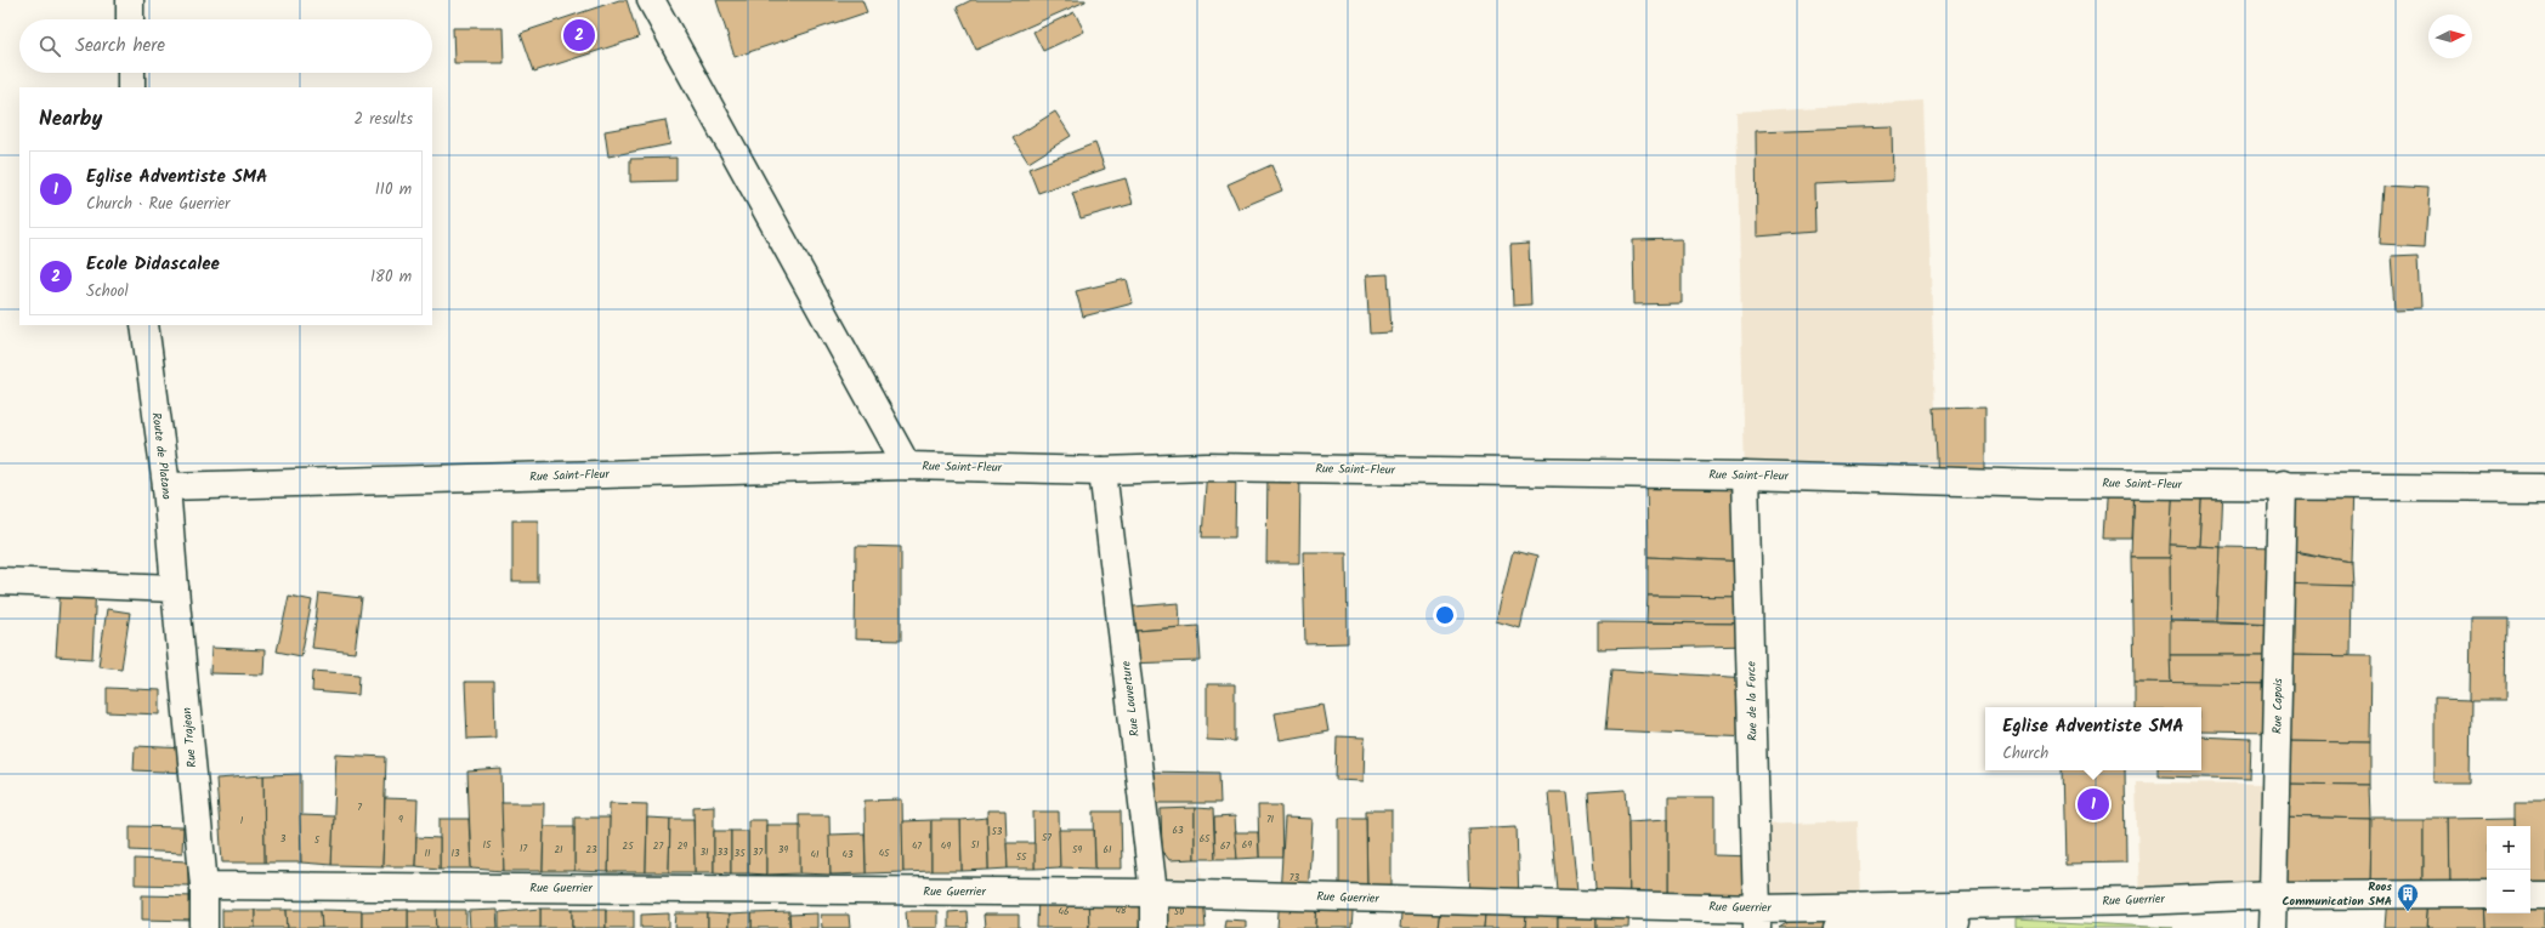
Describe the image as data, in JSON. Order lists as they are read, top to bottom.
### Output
{
  "streets": {
    "street": [
      "Route de Platana",
      "Rue Saint-Fleur",
      "Rue Louverture",
      "Rue de la Force",
      "Rue Capois",
      "Rue Trajean",
      "Rue Guerrier"
    ]
  },
  "crossings": [
    ["Route de Platana", "Rue Saint-Fleur"],
    ["Route de Platana", "Rue Trajean"],
    ["Rue Saint-Fleur", "Rue Louverture"],
    ["Rue Saint-Fleur", "Rue de la Force"],
    ["Rue Saint-Fleur", "Rue Capois"],
    ["Rue Louverture", "Rue Guerrier"],
    ["Rue de la Force", "Rue Guerrier"],
    ["Rue Capois", "Rue Guerrier"],
    ["Rue Trajean", "Rue Guerrier"]
  ],
  "places": {
    "building": ["Roos Communication SMA"]
  },
  "house_numbers": [
    "7",
    "9",
    "71",
    "1",
    "63",
    "53",
    "57",
    "3",
    "65",
    "5",
    "15",
    "51",
    "69",
    "25",
    "27",
    "29",
    "47",
    "49",
    "67",
    "17",
    "21",
    "23",
    "39",
    "59",
    "61",
    "31",
    "33",
    "37",
    "11",
    "13",
    "35",
    "45",
    "41",
    "43",
    "55",
    "73",
    "48",
    "46",
    "50"
  ],
  "north": "right",
  "page": {
    "pins": ["2", "1"],
    "search": "Search here",
    "heading": ["Nearby", "2 results"],
    "list": [
      {
        "mark": "1",
        "name": "Eglise Adventiste SMA",
        "note": "Church · Rue Guerrier",
        "value": "110 m"
      },
      {
        "mark": "2",
        "name": "Ecole Didascalee",
        "note": "School",
        "value": "180 m"
      }
    ],
    "popup": ["Eglise Adventiste SMA", "Church"],
    "map_buttons": ["+", "−"]
  }
}
